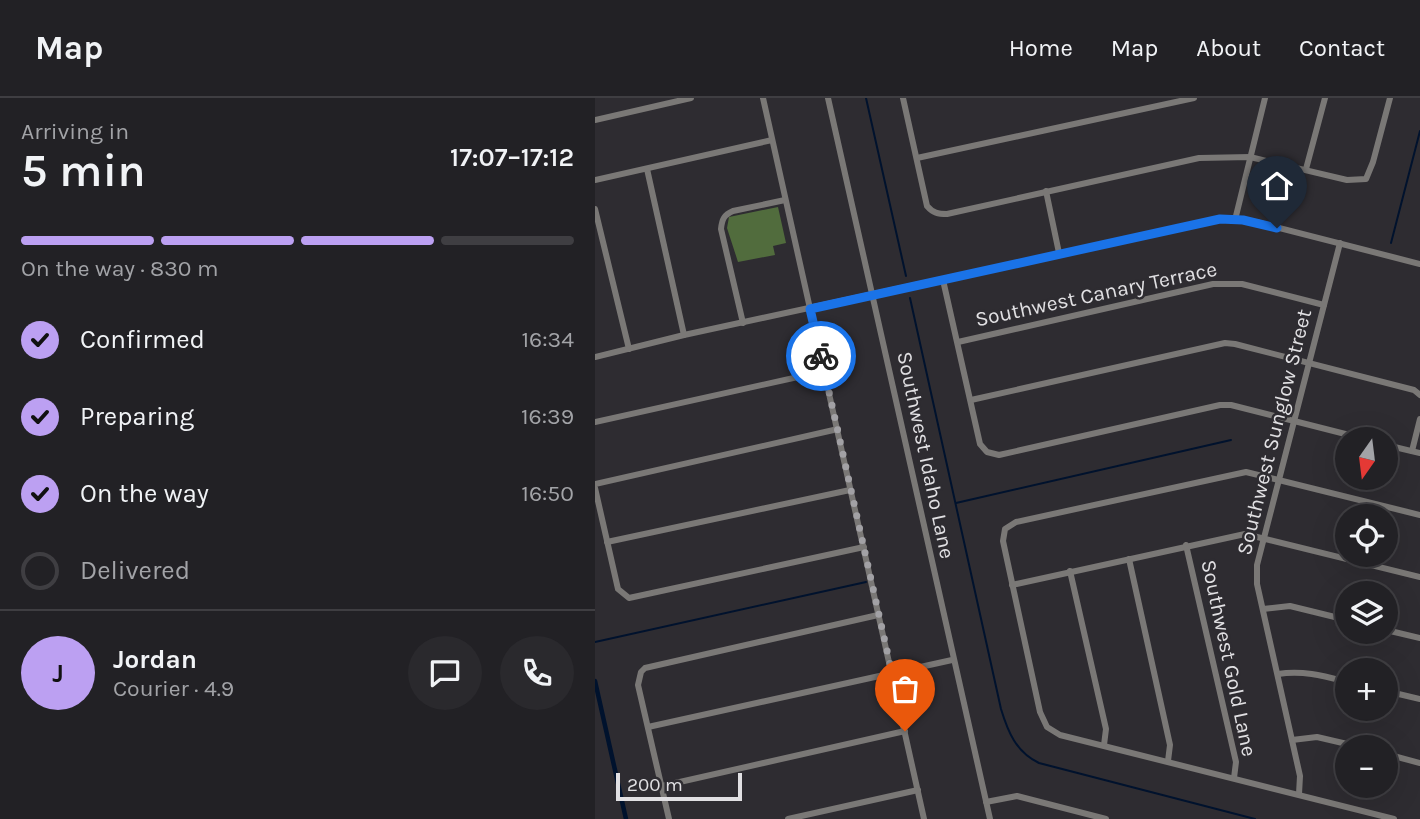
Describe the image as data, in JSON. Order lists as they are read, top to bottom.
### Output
{
  "streets": {
    "street": [
      "Southwest Canary Terrace",
      "Southwest Sunglow Street",
      "Southwest Idaho Lane",
      "Southwest Gold Lane"
    ]
  },
  "crossings": [
    ["Southwest Canary Terrace", "Southwest Sunglow Street"]
  ],
  "scale_bar": "200 m",
  "north": "bottom",
  "page": {
    "header": "Map",
    "nav": [
      "Home",
      "Map",
      "About",
      "Contact"
    ],
    "heading": ["5 min", "Arriving in", "17:07–17:12"],
    "panel": ["Jordan", "Courier · 4.9"],
    "bar": "On the way · 830 m",
    "list": [
      ["Confirmed", "16:34"],
      ["Preparing", "16:39"],
      ["On the way", "16:50"],
      "Delivered"
    ],
    "map_buttons": ["+", "−"],
    "round": "J",
    "scale": "200 m"
  }
}
